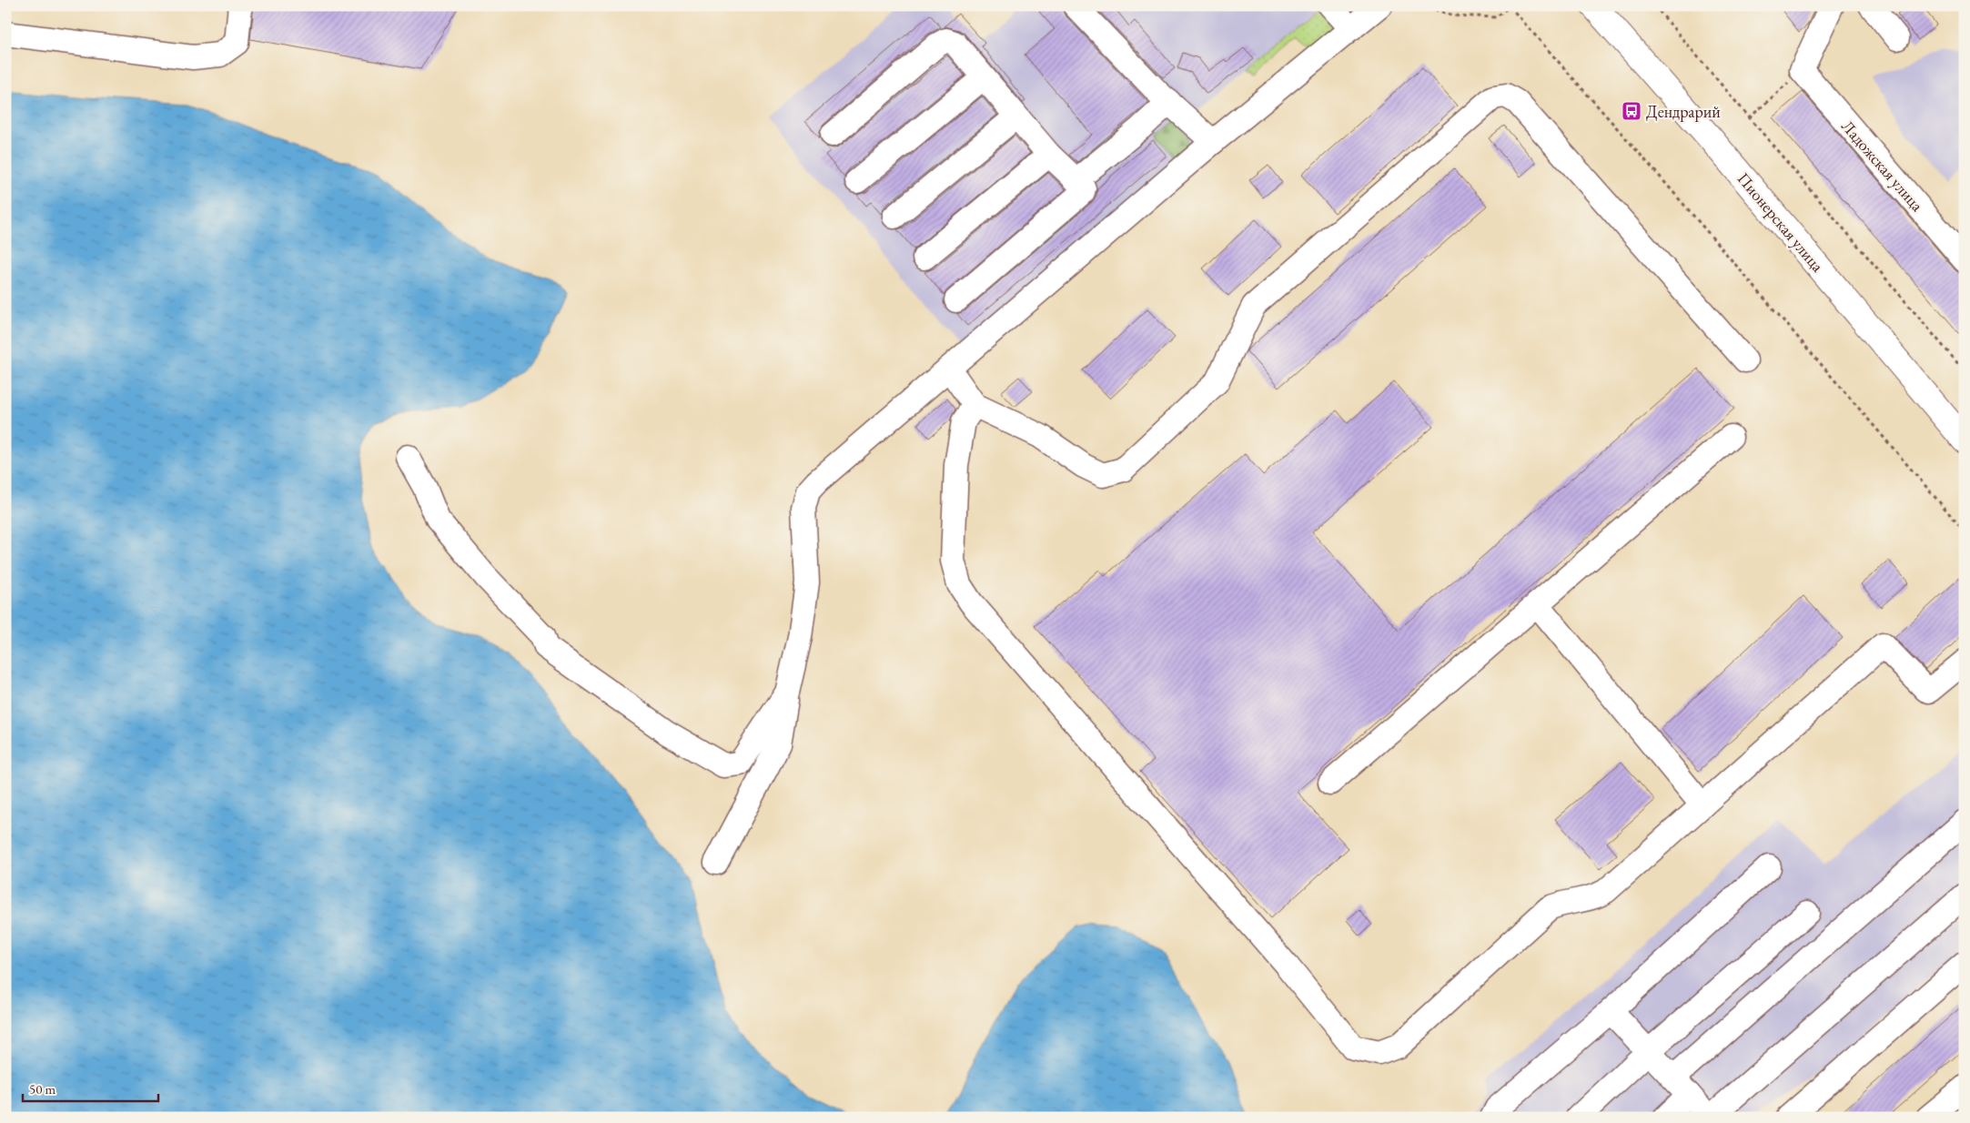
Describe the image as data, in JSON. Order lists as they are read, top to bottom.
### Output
{
  "streets": {
    "main road": ["Пионерская улица"],
    "street": ["Ладожская улица"]
  },
  "places": {
    "bus stop": ["Дендрарий"]
  },
  "scale_bar": "50 m"
}
